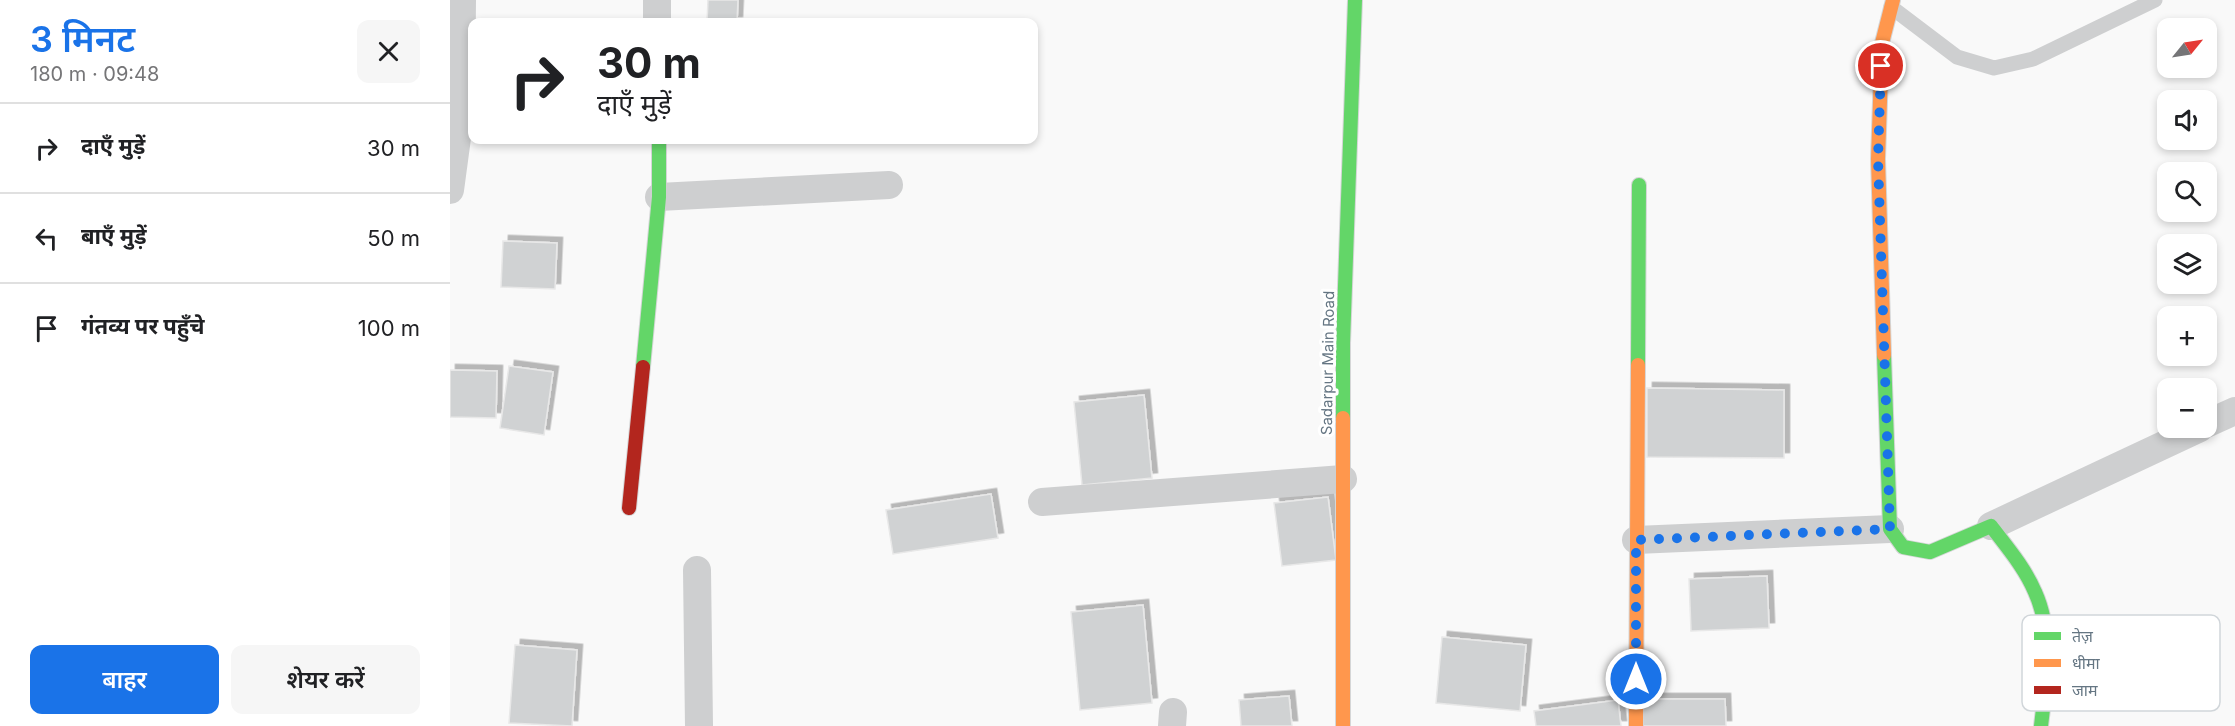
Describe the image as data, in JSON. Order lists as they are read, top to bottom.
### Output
{
  "streets": {
    "street": ["Sadarpur Main Road"]
  },
  "legend": ["तेज़", "धीमा", "जाम"],
  "north": "top right",
  "page": {
    "heading": ["3 मिनट", "180 m · 09:48"],
    "map_buttons": ["+", "−"],
    "turn": ["30 m", "दाएँ मुड़ें"],
    "list": [
      {
        "name": "दाएँ मुड़ें",
        "value": "30 m"
      },
      {
        "name": "बाएँ मुड़ें",
        "value": "50 m"
      },
      {
        "name": "गंतव्य पर पहुँचे",
        "value": "100 m"
      }
    ],
    "buttons": ["बाहर", "शेयर करें"]
  }
}
